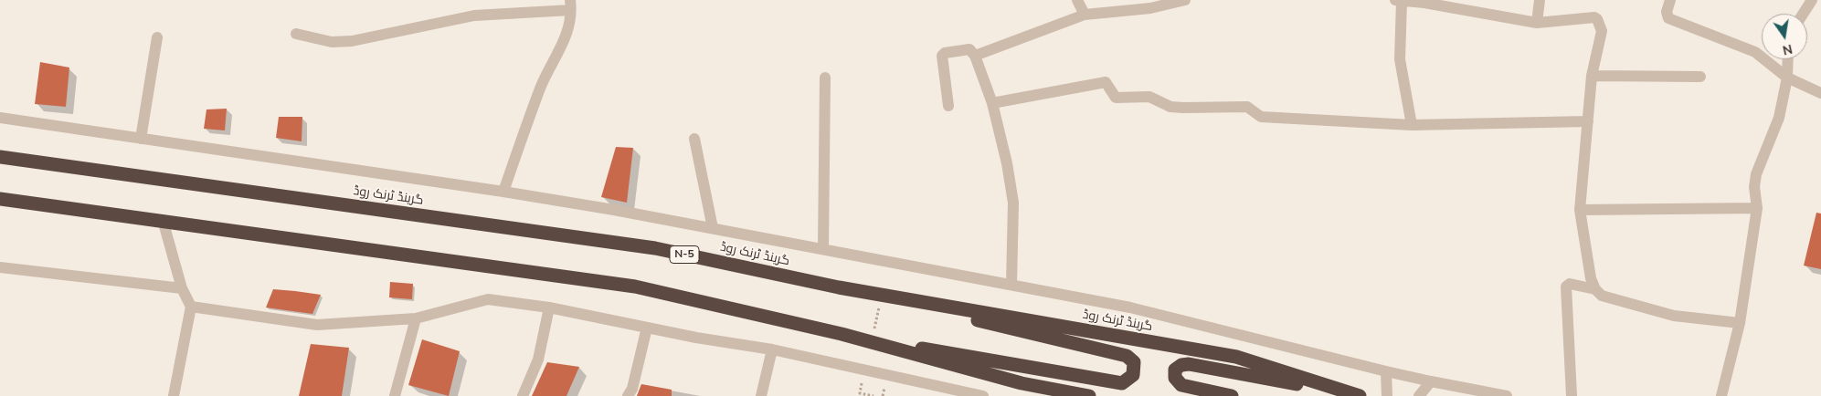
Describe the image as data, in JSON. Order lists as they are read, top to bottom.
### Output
{
  "streets": {
    "highway": ["گرینڈ ٹرنک روڈ", "N-5"]
  },
  "north": "bottom"
}
